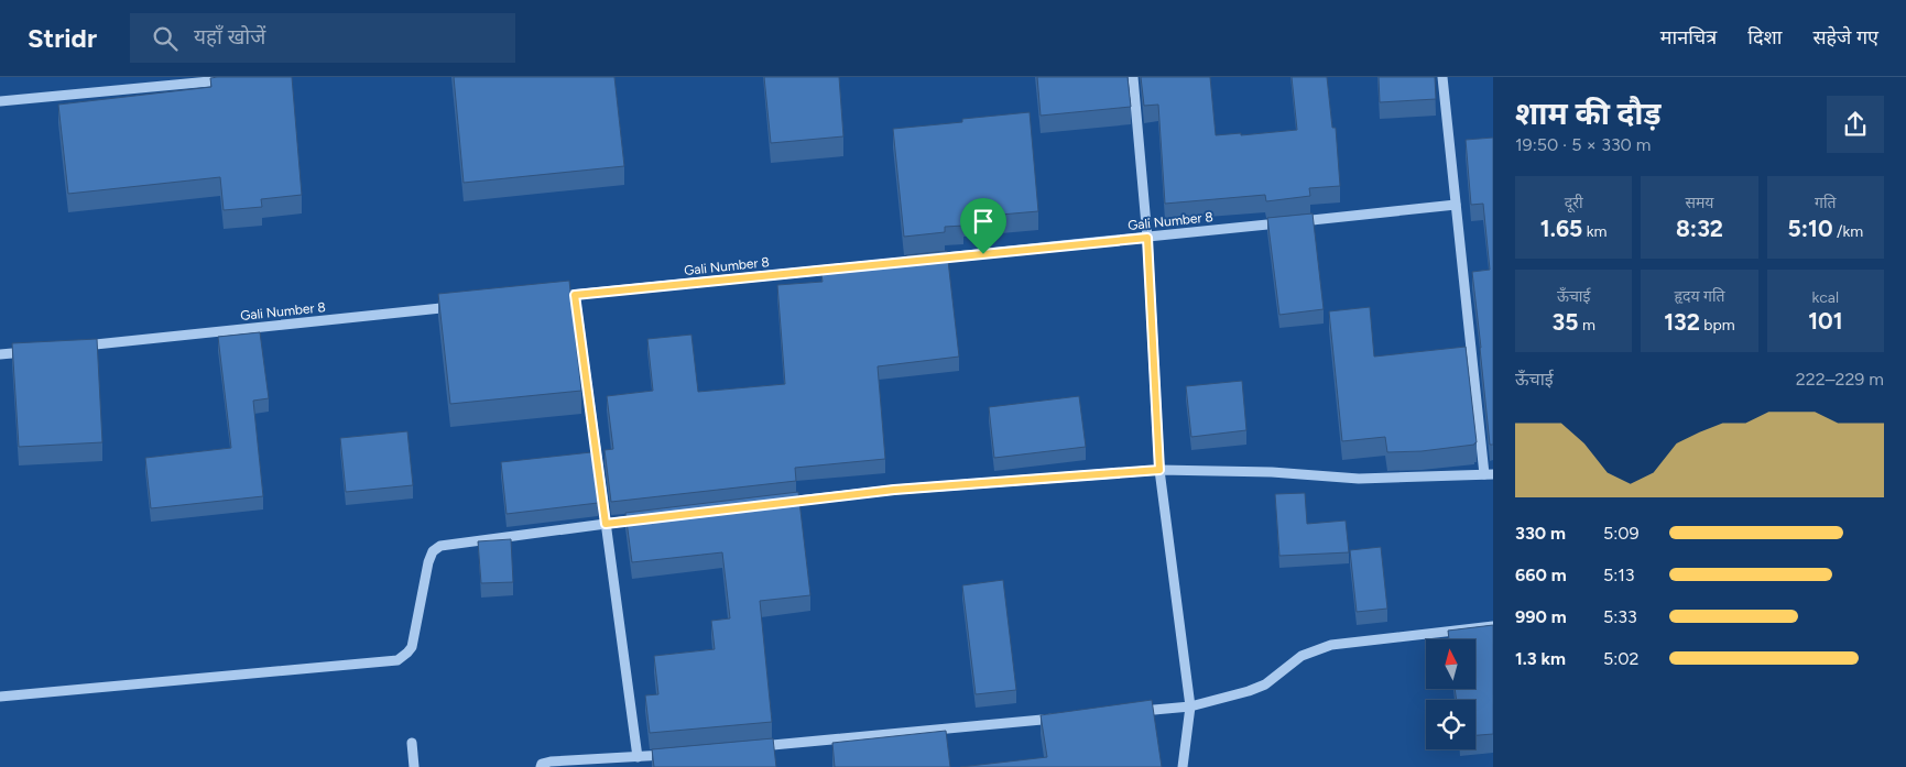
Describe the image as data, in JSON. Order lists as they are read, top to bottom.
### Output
{
  "streets": {
    "street": ["Gali Number 8"]
  },
  "north": "top",
  "page": {
    "header": "Stridr",
    "search": "यहाँ खोजें",
    "nav": ["मानचित्र", "दिशा", "सहेजे गए"],
    "heading": ["शाम की दौड़", "19:50 · 5 × 330 m"],
    "stats": [
      ["दूरी", "1.65 km"],
      ["समय", "8:32"],
      ["गति", "5:10 /km"],
      ["ऊँचाई", "35 m"],
      ["हृदय गति", "132 bpm"],
      ["kcal", "101"]
    ],
    "chart": ["ऊँचाई", "222–229 m"],
    "list": [
      {
        "name": "330 m",
        "note": "5:09"
      },
      {
        "name": "660 m",
        "note": "5:13"
      },
      {
        "name": "990 m",
        "note": "5:33"
      },
      {
        "name": "1.3 km",
        "note": "5:02"
      }
    ]
  }
}
